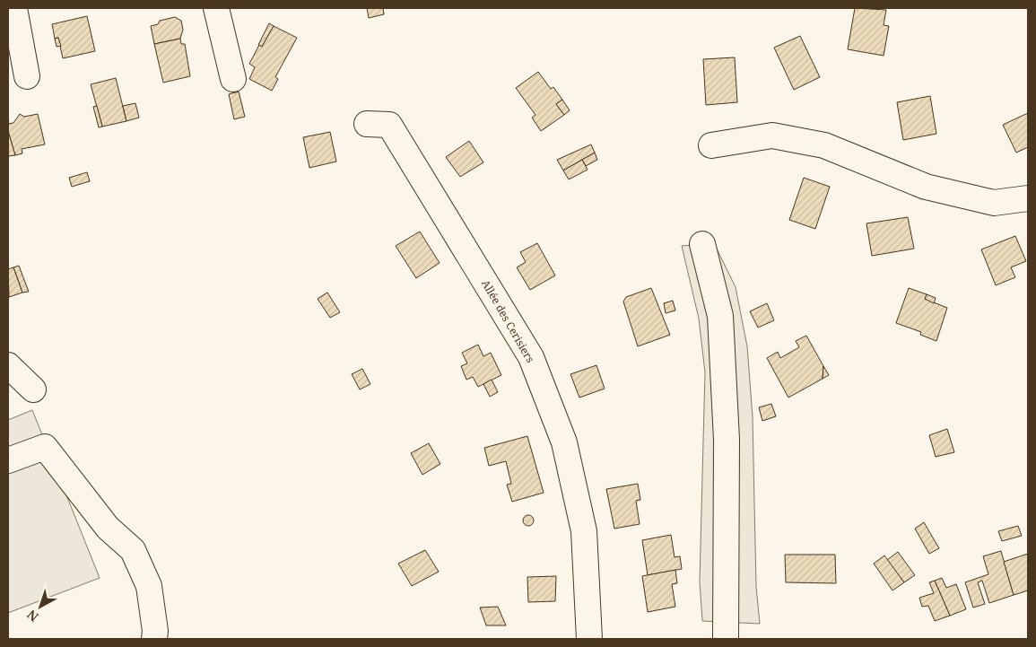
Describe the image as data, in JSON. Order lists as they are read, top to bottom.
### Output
{
  "streets": {
    "street": ["Allée des Cerisiers"]
  },
  "north": "bottom left"
}
